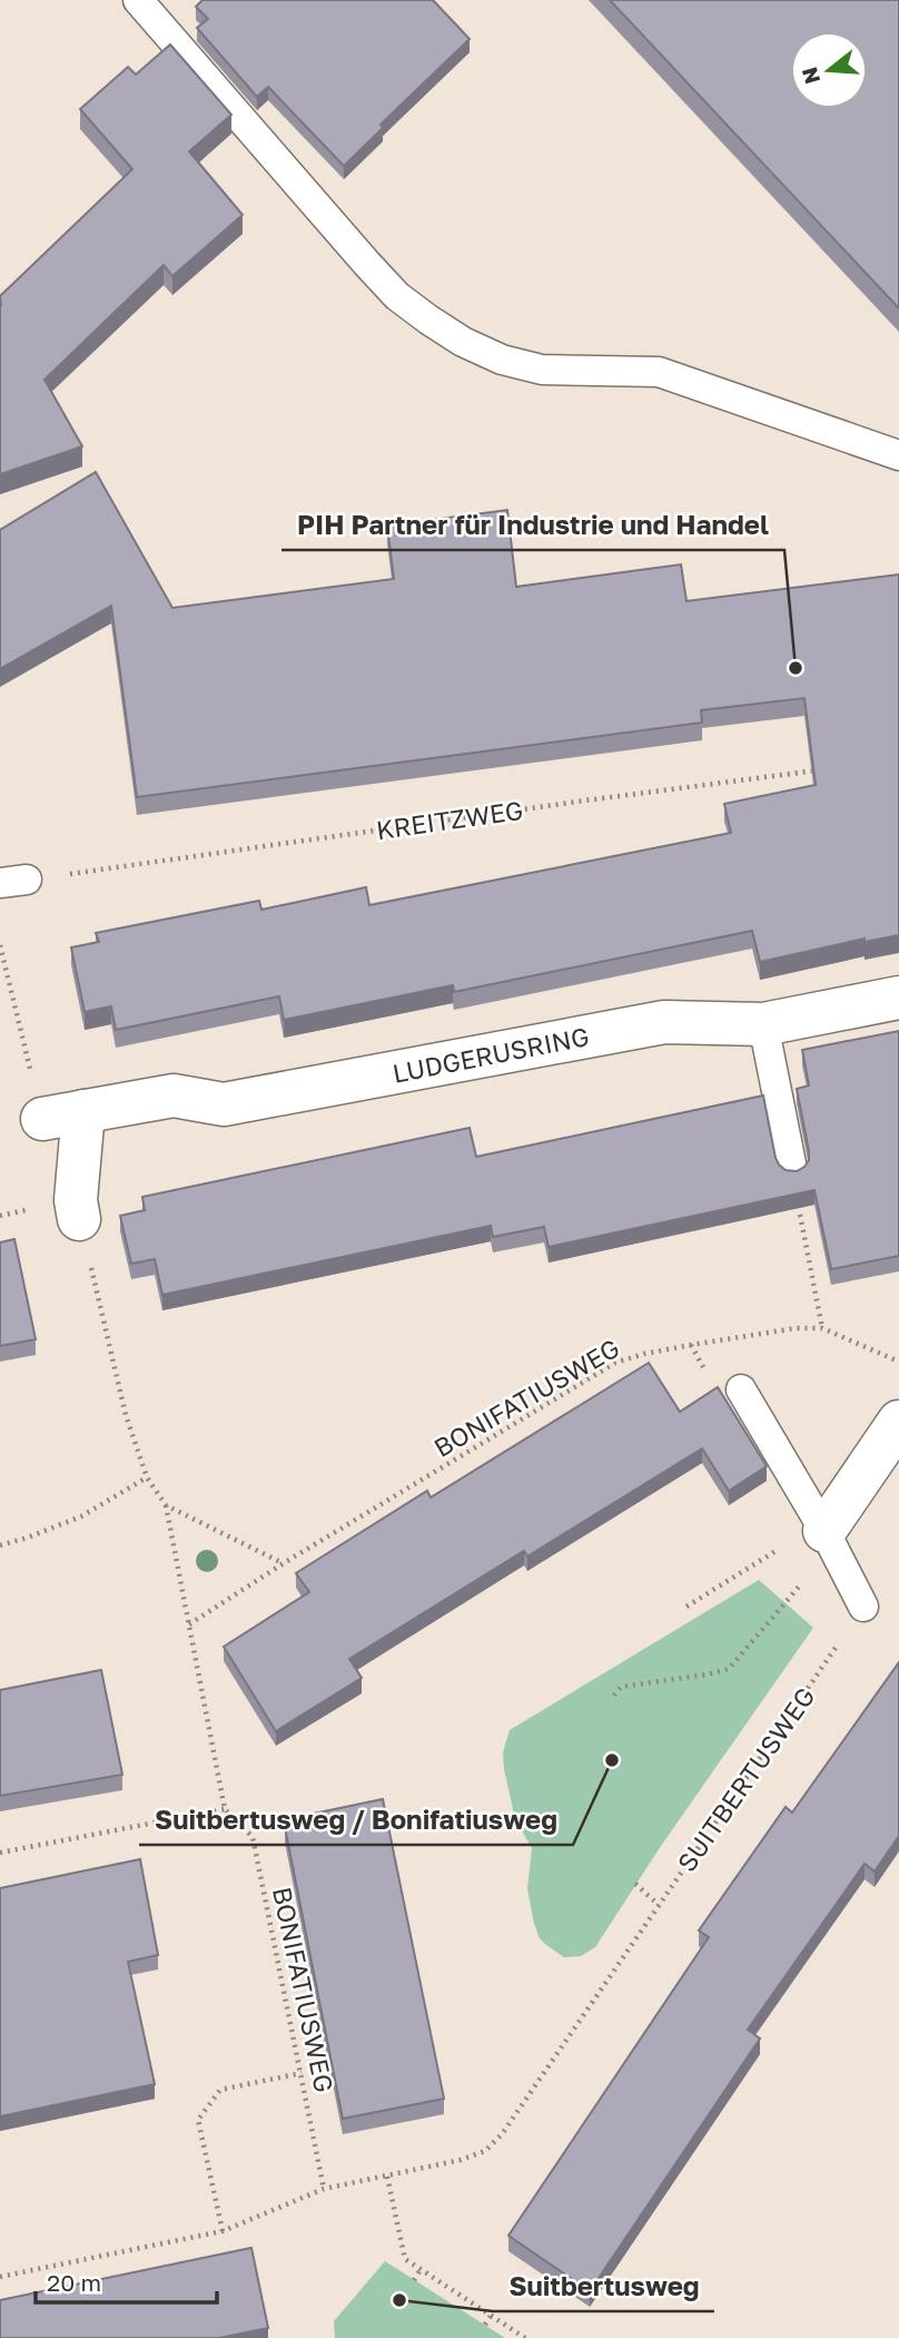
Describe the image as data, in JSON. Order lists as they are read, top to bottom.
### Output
{
  "streets": {
    "street": ["LUDGERUSRING"],
    "path": ["KREITZWEG", "BONIFATIUSWEG", "SUITBERTUSWEG"]
  },
  "crossings": [
    ["BONIFATIUSWEG", "SUITBERTUSWEG"]
  ],
  "places": ["PIH Partner für Industrie und Handel", "Suitbertusweg / Bonifatiusweg", "Suitbertusweg"],
  "scale_bar": "20 m",
  "north": "left"
}
